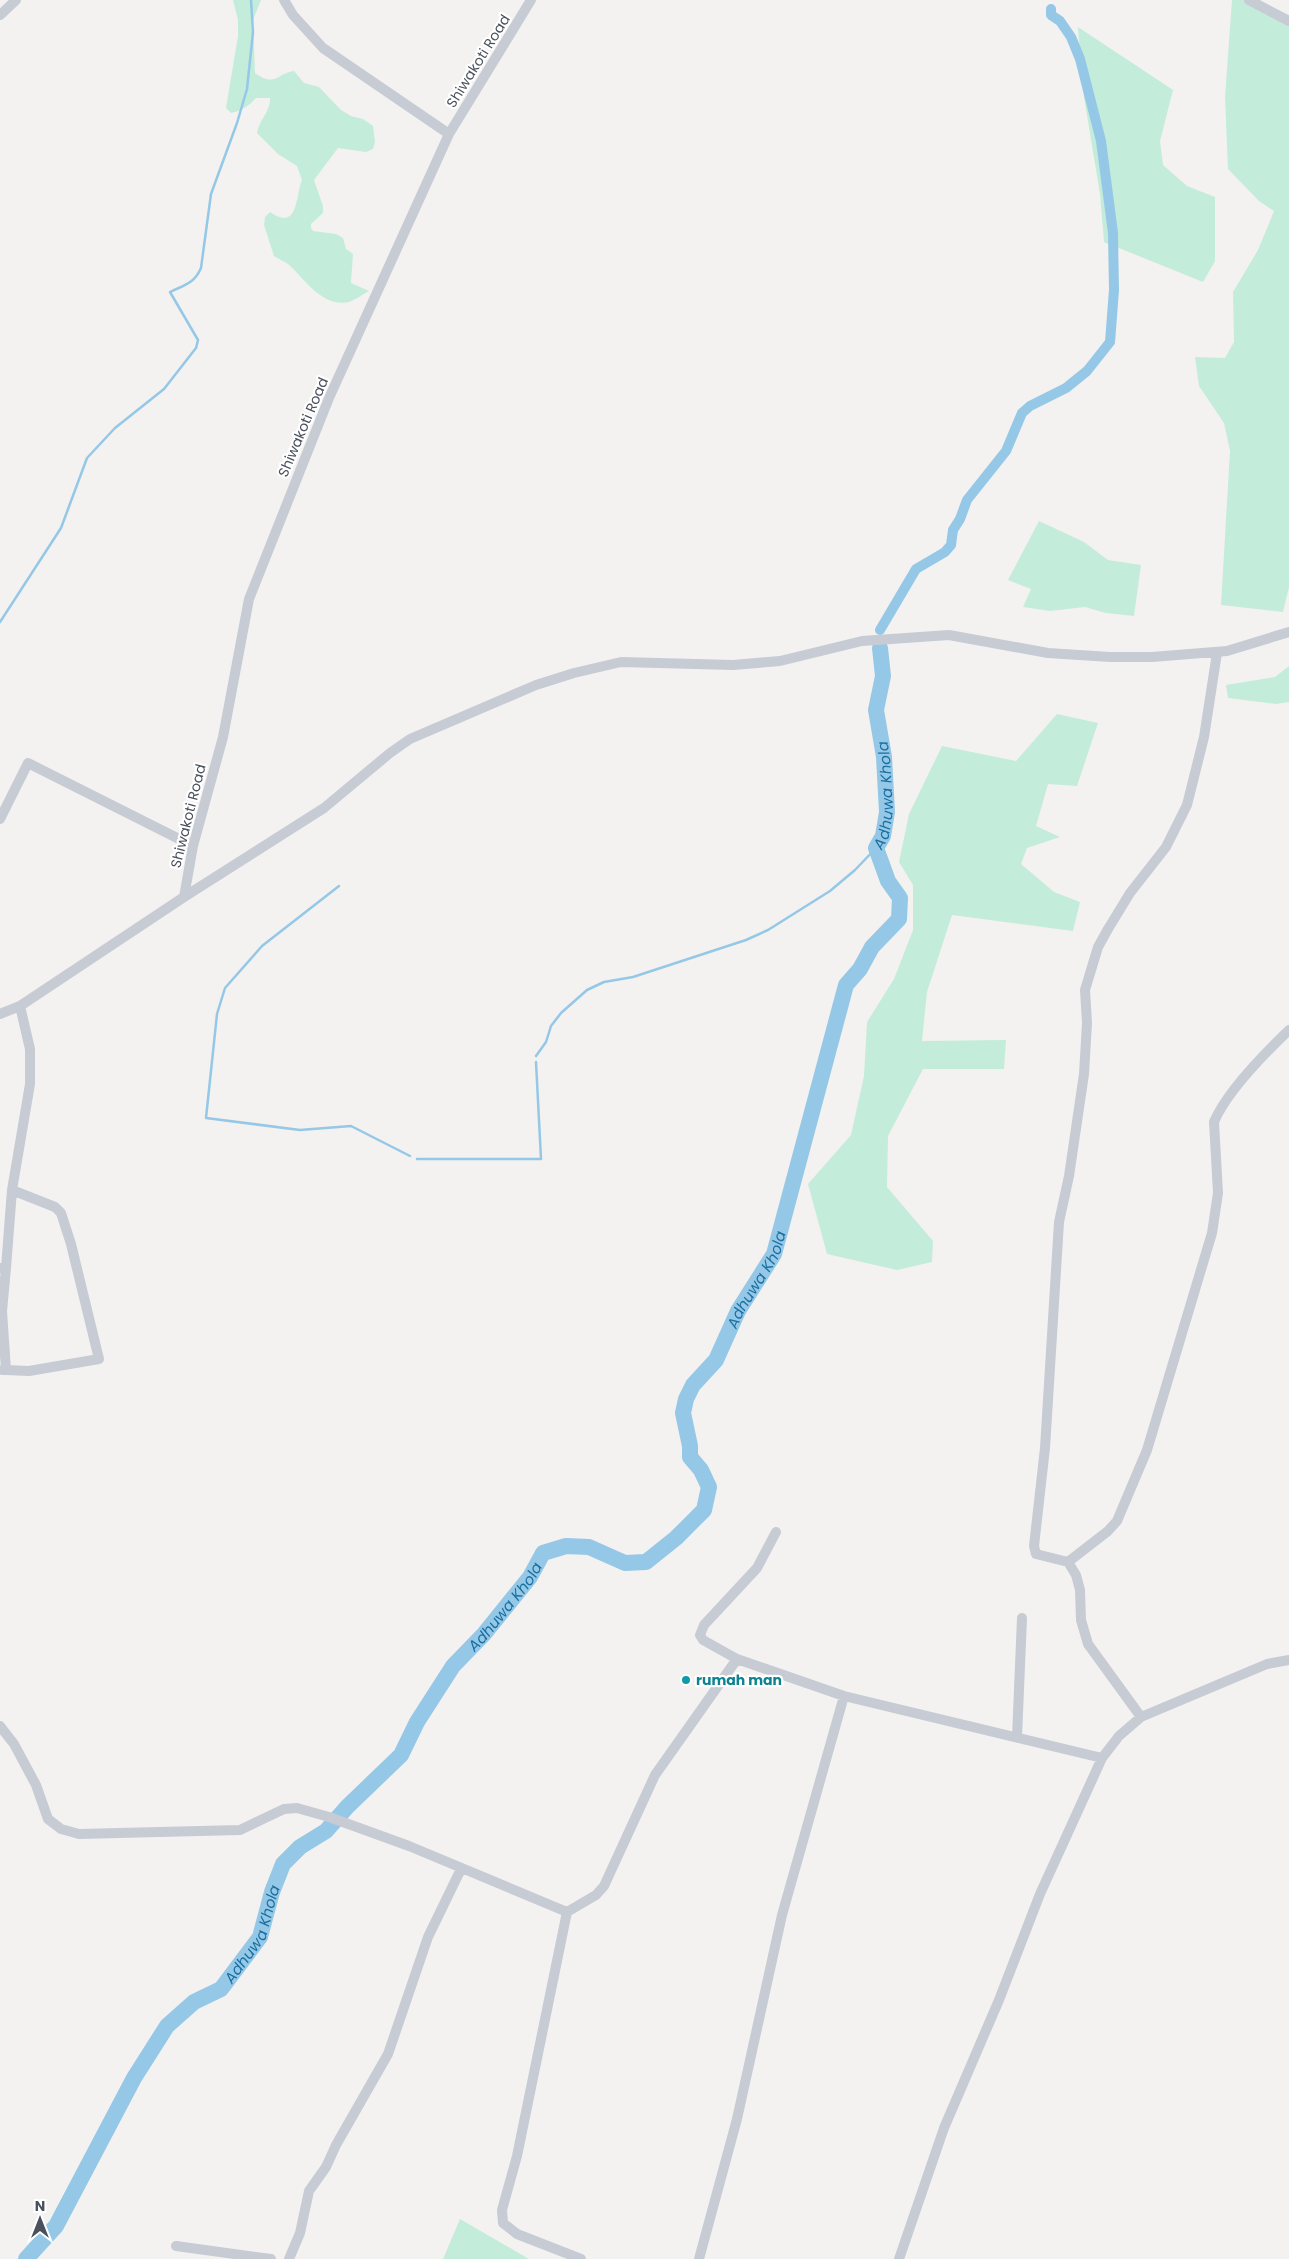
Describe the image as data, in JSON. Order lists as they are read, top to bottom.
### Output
{
  "streets": {
    "street": ["Shiwakoti Road"]
  },
  "water": ["Adhuwa Khola"],
  "places": ["rumah man"],
  "north": "top"
}
